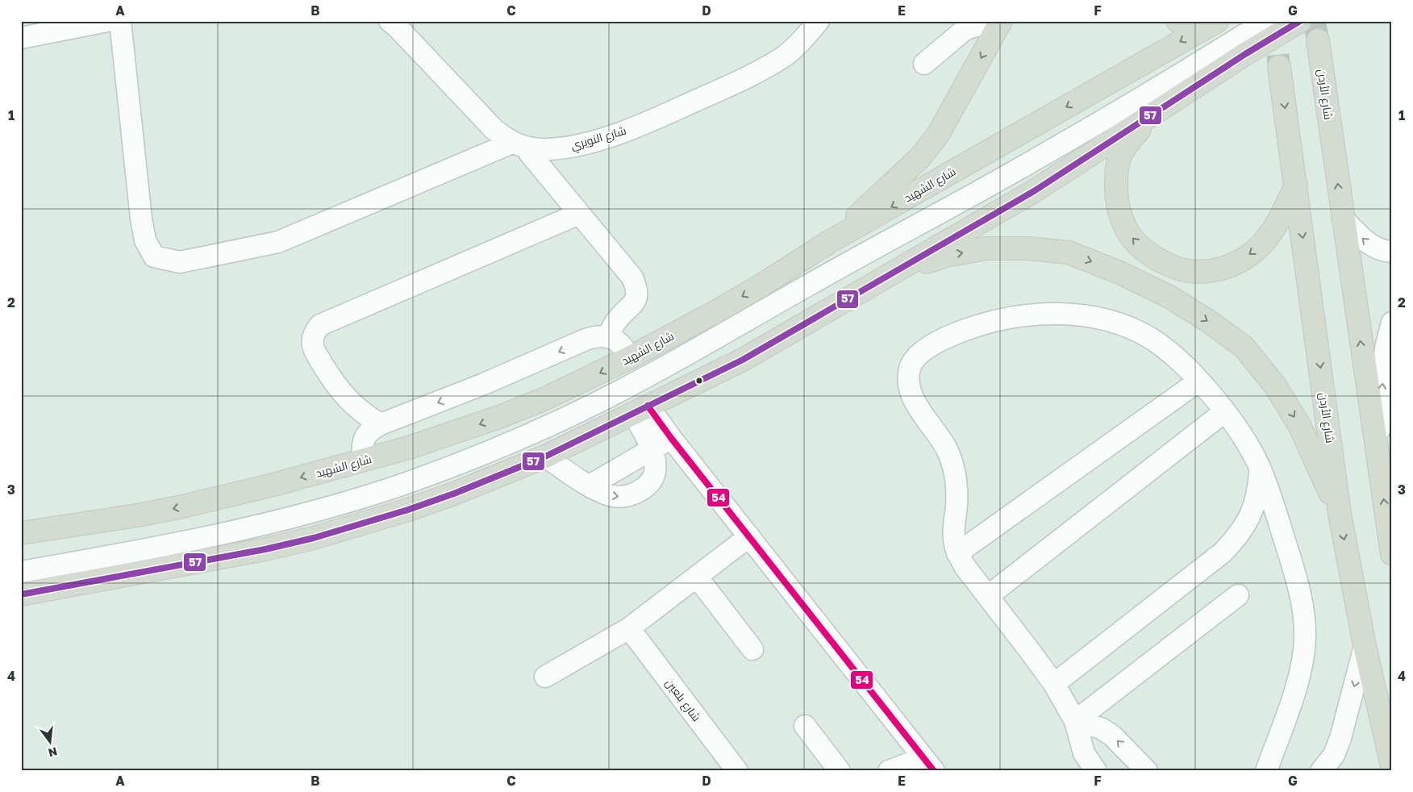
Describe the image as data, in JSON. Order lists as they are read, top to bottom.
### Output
{
  "streets": {
    "highway": ["شارع الأردن", "شارع الشهيد"],
    "street": ["شارع النويري", "شارع بلعين"]
  },
  "lines": ["transit line 57", "transit line 54"],
  "north": "bottom",
  "grid": {
    "columns": [
      "A",
      "B",
      "C",
      "D",
      "E",
      "F",
      "G"
    ],
    "rows": [
      "1",
      "2",
      "3",
      "4"
    ]
  }
}
